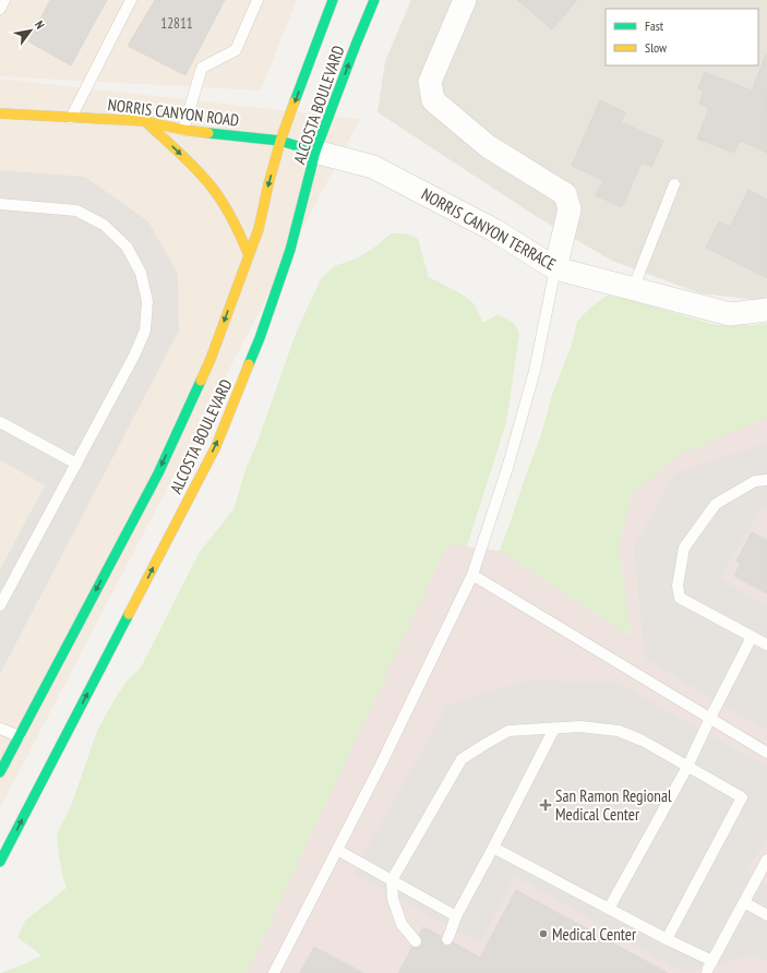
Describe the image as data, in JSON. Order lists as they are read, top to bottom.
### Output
{
  "streets": {
    "main road": ["ALCOSTA BOULEVARD", "NORRIS CANYON ROAD"],
    "street": ["NORRIS CANYON TERRACE"]
  },
  "crossings": [
    ["ALCOSTA BOULEVARD", "NORRIS CANYON ROAD"],
    ["ALCOSTA BOULEVARD", "NORRIS CANYON TERRACE"],
    ["NORRIS CANYON ROAD", "NORRIS CANYON TERRACE"]
  ],
  "places": {
    "health": ["San Ramon Regional Medical Center"],
    "other": ["Medical Center"]
  },
  "house_numbers": ["12811"],
  "legend": ["Fast", "Slow"],
  "north": "top right"
}
